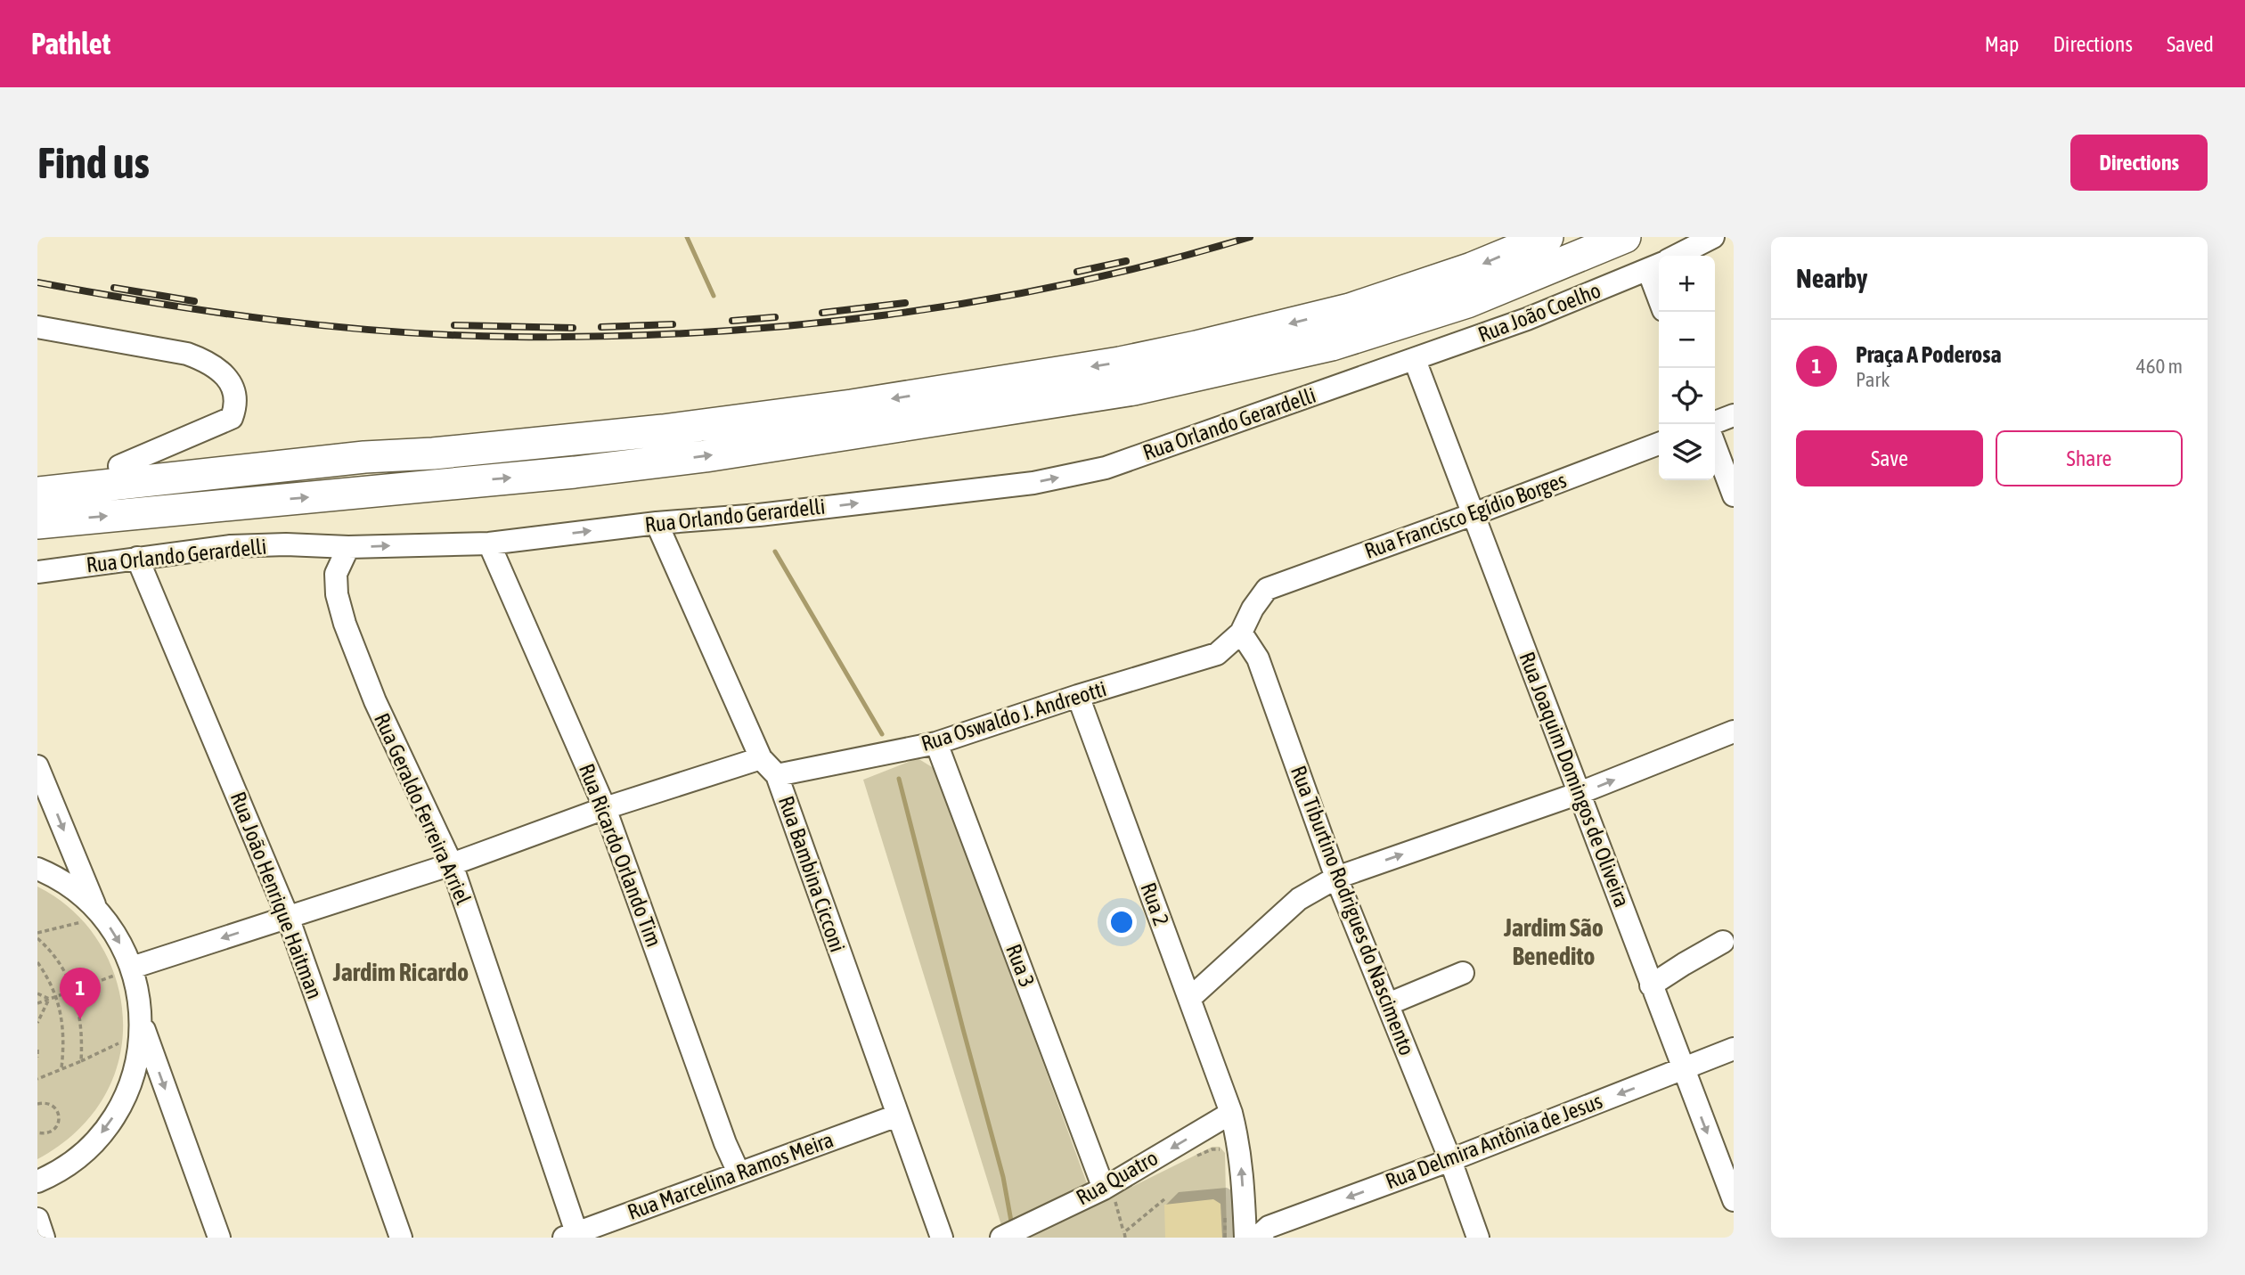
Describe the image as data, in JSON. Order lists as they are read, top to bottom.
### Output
{
  "streets": {
    "street": [
      "Rua João Coelho",
      "Rua Orlando Gerardelli",
      "Rua Francisco Egídio Borges",
      "Rua Oswaldo J. Andreotti",
      "Rua Joaquim Domingos de Oliveira",
      "Rua Geraldo Ferreira Arriel",
      "Rua Ricardo Orlando Tim",
      "Rua Bambina Cicconi",
      "Rua João Henrique Haitman",
      "Rua 2",
      "Rua Tiburtino Rodrigues do Nascimento",
      "Rua 3",
      "Rua Delmira Antônia de Jesus",
      "Rua Marcelina Ramos Meira",
      "Rua Quatro"
    ]
  },
  "crossings": [
    ["Rua João Coelho", "Rua Orlando Gerardelli"],
    ["Rua João Coelho", "Rua Joaquim Domingos de Oliveira"],
    ["Rua Orlando Gerardelli", "Rua Joaquim Domingos de Oliveira"],
    ["Rua Orlando Gerardelli", "Rua Geraldo Ferreira Arriel"],
    ["Rua Orlando Gerardelli", "Rua Ricardo Orlando Tim"],
    ["Rua Orlando Gerardelli", "Rua Bambina Cicconi"],
    ["Rua Orlando Gerardelli", "Rua João Henrique Haitman"],
    ["Rua Francisco Egídio Borges", "Rua Oswaldo J. Andreotti"],
    ["Rua Francisco Egídio Borges", "Rua Joaquim Domingos de Oliveira"],
    ["Rua Francisco Egídio Borges", "Rua Tiburtino Rodrigues do Nascimento"],
    ["Rua Oswaldo J. Andreotti", "Rua Bambina Cicconi"],
    ["Rua Oswaldo J. Andreotti", "Rua 2"],
    ["Rua Oswaldo J. Andreotti", "Rua Tiburtino Rodrigues do Nascimento"],
    ["Rua Oswaldo J. Andreotti", "Rua 3"],
    ["Rua Joaquim Domingos de Oliveira", "Rua Delmira Antônia de Jesus"],
    ["Rua Geraldo Ferreira Arriel", "Rua Marcelina Ramos Meira"],
    ["Rua Ricardo Orlando Tim", "Rua Marcelina Ramos Meira"],
    ["Rua Bambina Cicconi", "Rua Marcelina Ramos Meira"],
    ["Rua 2", "Rua Quatro"],
    ["Rua Tiburtino Rodrigues do Nascimento", "Rua Delmira Antônia de Jesus"],
    ["Rua 3", "Rua Quatro"]
  ],
  "one_way": ["Rua Orlando Gerardelli", "Rua Delmira Antônia de Jesus", "Rua Quatro"],
  "districts": ["Jardim São Benedito", "Jardim Ricardo"],
  "page": {
    "header": "Pathlet",
    "nav": ["Map", "Directions", "Saved"],
    "buttons": [
      "Directions",
      ["Save", "Share"]
    ],
    "title": "Find us",
    "heading": "Nearby",
    "map_buttons": ["+", "−"],
    "list": [
      {
        "mark": "1",
        "name": "Praça A Poderosa",
        "note": "Park",
        "value": "460 m"
      }
    ],
    "pins": "1"
  }
}
